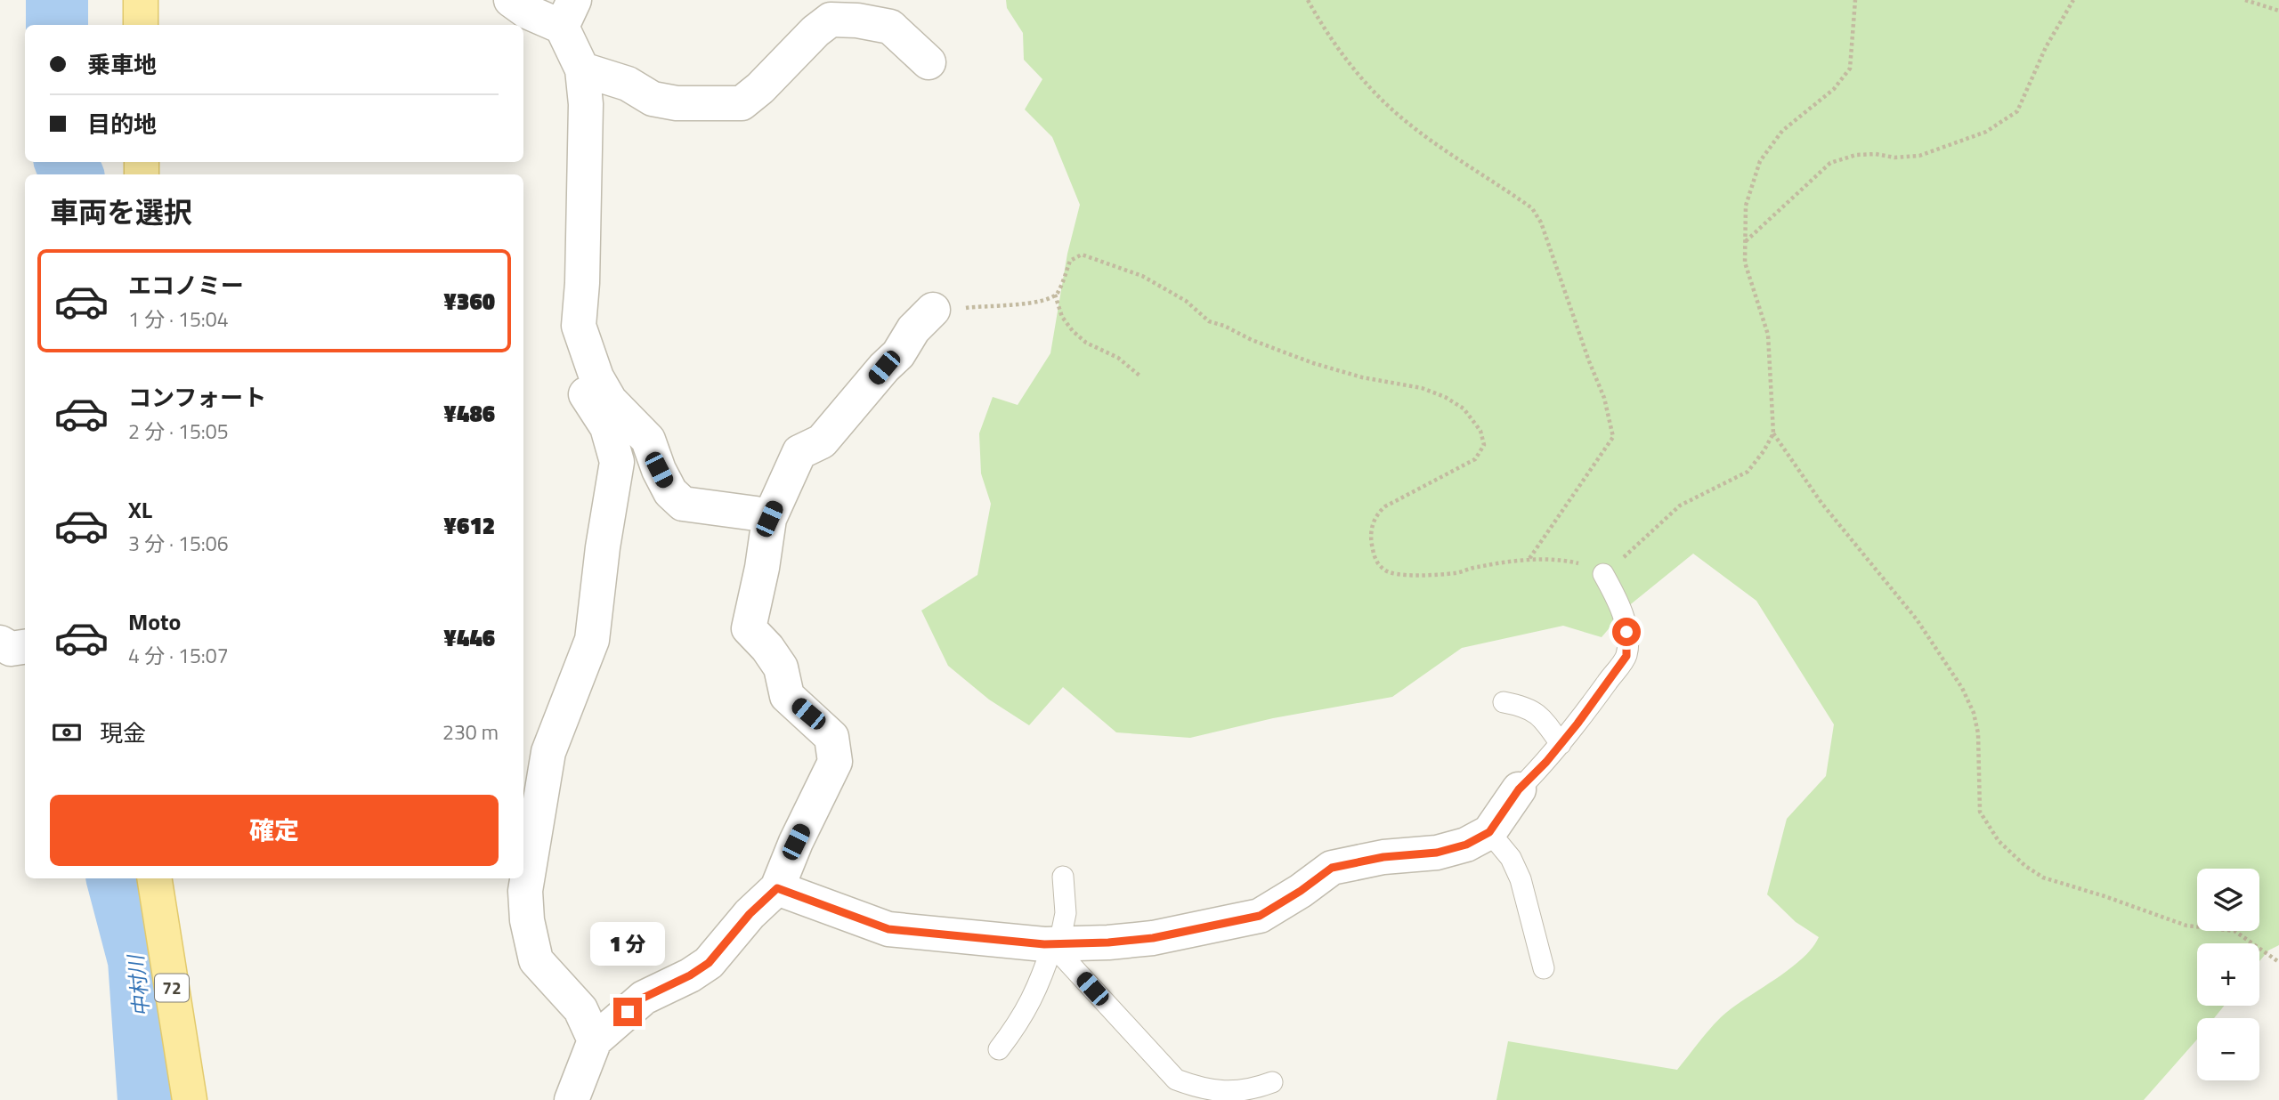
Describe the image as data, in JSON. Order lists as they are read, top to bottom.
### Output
{
  "streets": {
    "main road": ["72"]
  },
  "water": ["中村川"],
  "page": {
    "banner": ["乗車地", "目的地"],
    "heading": "車両を選択",
    "list": [
      {
        "name": "エコノミー",
        "note": "1 分 · 15:04",
        "value": "¥360"
      },
      {
        "name": "コンフォート",
        "note": "2 分 · 15:05",
        "value": "¥486"
      },
      {
        "name": "XL",
        "note": "3 分 · 15:06",
        "value": "¥612"
      },
      {
        "name": "Moto",
        "note": "4 分 · 15:07",
        "value": "¥446"
      }
    ],
    "pay": ["現金", "230 m"],
    "buttons": "確定",
    "map_buttons": ["+", "−"],
    "bubble": "1 分"
  }
}
